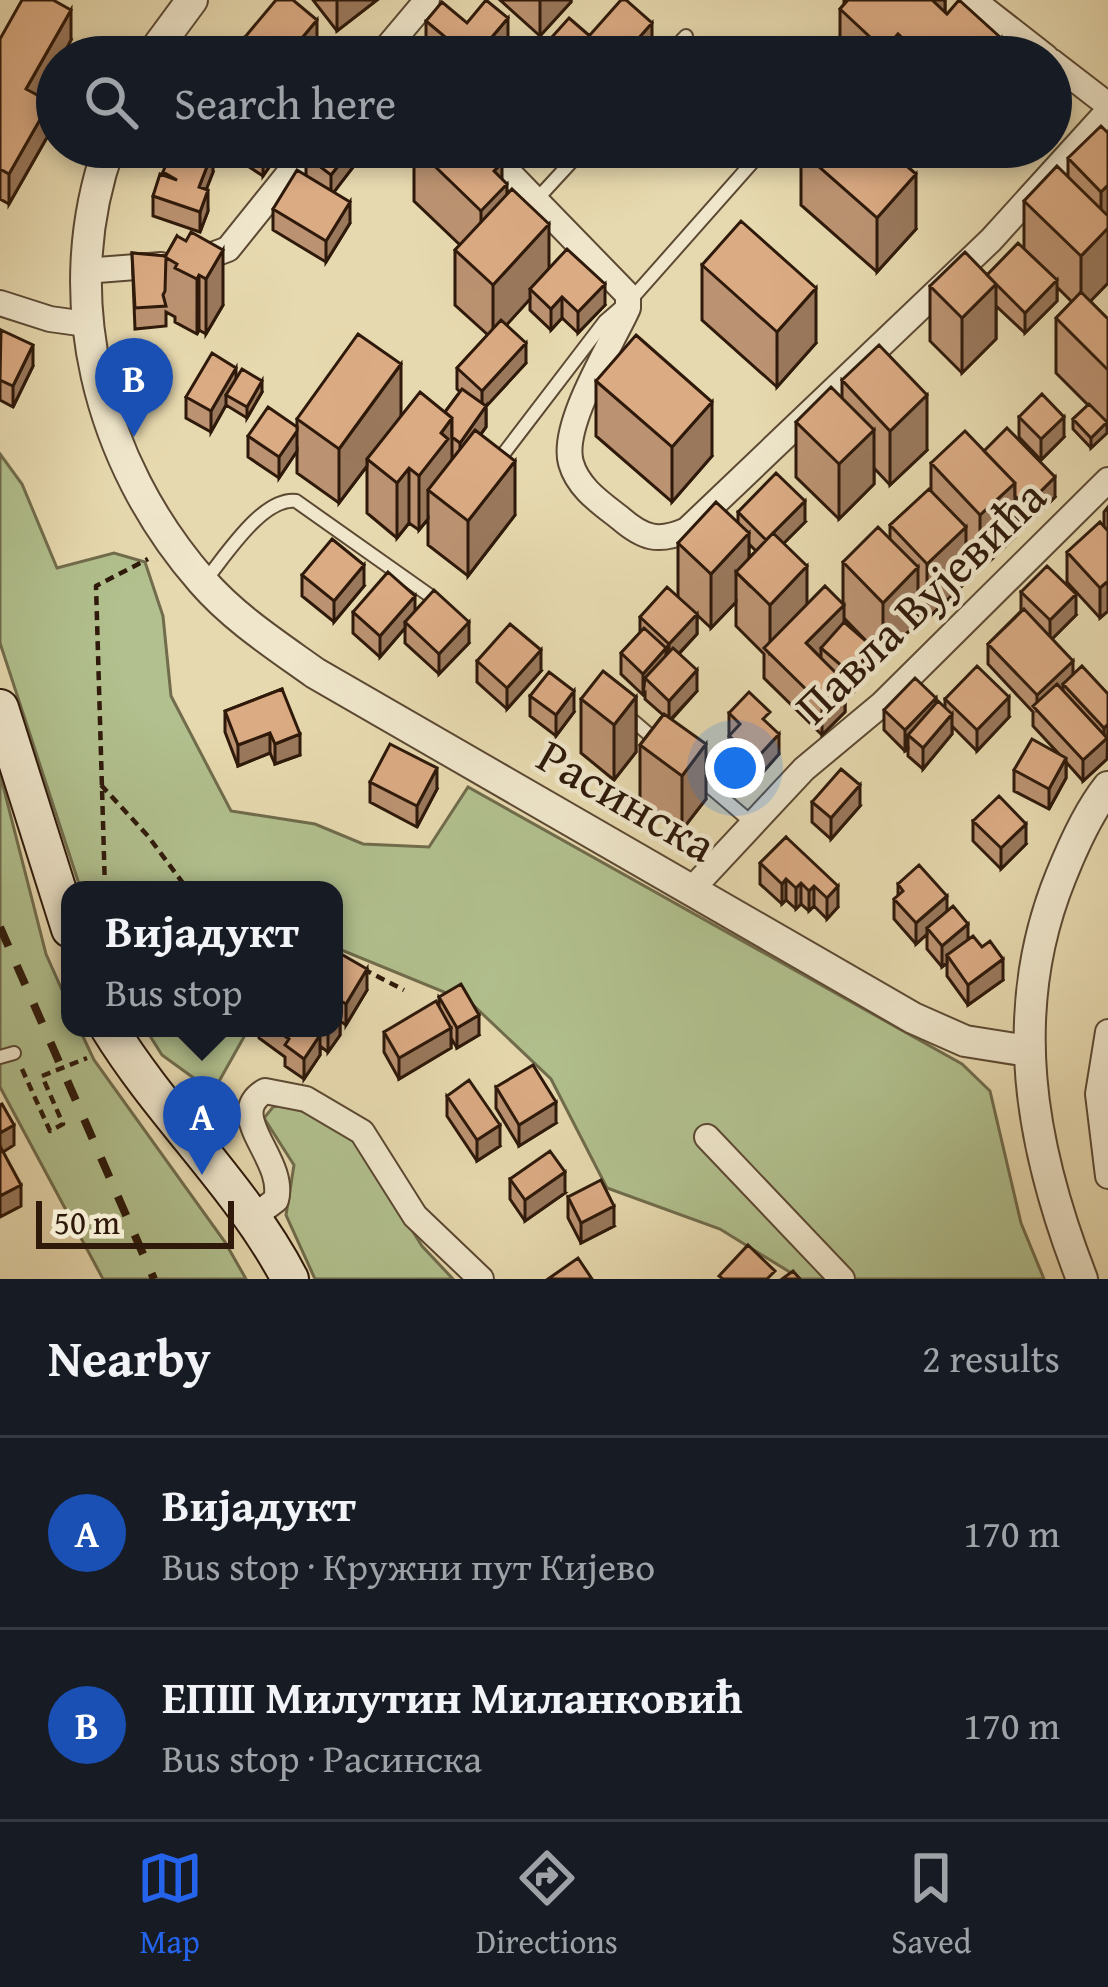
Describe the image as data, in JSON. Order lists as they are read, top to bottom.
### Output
{
  "streets": {
    "street": ["Павла Вујевића", "Расинска"]
  },
  "crossings": [
    ["Павла Вујевића", "Расинска"]
  ],
  "scale_bar": "50 m",
  "page": {
    "search": "Search here",
    "pins": ["B", "A"],
    "popup": ["Вијадукт", "Bus stop"],
    "scale": "50 m",
    "heading": ["Nearby", "2 results"],
    "list": [
      {
        "mark": "A",
        "name": "Вијадукт",
        "note": "Bus stop · Кружни пут Кијево",
        "value": "170 m"
      },
      {
        "mark": "B",
        "name": "ЕПШ Милутин Миланковић",
        "note": "Bus stop · Расинска",
        "value": "170 m"
      }
    ],
    "nav": ["Map", "Directions", "Saved"]
  }
}
